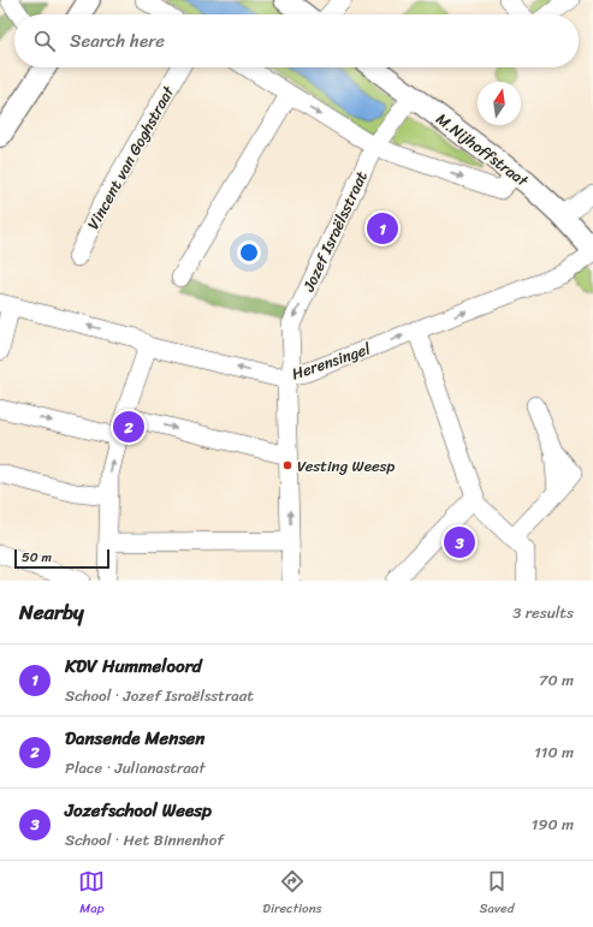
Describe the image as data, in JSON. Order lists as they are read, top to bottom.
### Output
{
  "streets": {
    "main road": ["M.Nijhoffstraat"],
    "street": ["Vincent van Goghstraat", "Jozef Israëlsstraat", "Herensingel"]
  },
  "crossings": [
    ["M.Nijhoffstraat", "Jozef Israëlsstraat"],
    ["M.Nijhoffstraat", "Herensingel"],
    ["Jozef Israëlsstraat", "Herensingel"]
  ],
  "places": ["Vesting Weesp"],
  "scale_bar": "50 m",
  "north": "top",
  "page": {
    "search": "Search here",
    "pins": ["1", "2", "3"],
    "scale": "50 m",
    "heading": ["Nearby", "3 results"],
    "list": [
      {
        "mark": "1",
        "name": "KDV Hummeloord",
        "note": "School · Jozef Israëlsstraat",
        "value": "70 m"
      },
      {
        "mark": "2",
        "name": "Dansende Mensen",
        "note": "Place · Julianastraat",
        "value": "110 m"
      },
      {
        "mark": "3",
        "name": "Jozefschool Weesp",
        "note": "School · Het Binnenhof",
        "value": "190 m"
      }
    ],
    "nav": ["Map", "Directions", "Saved"]
  }
}
